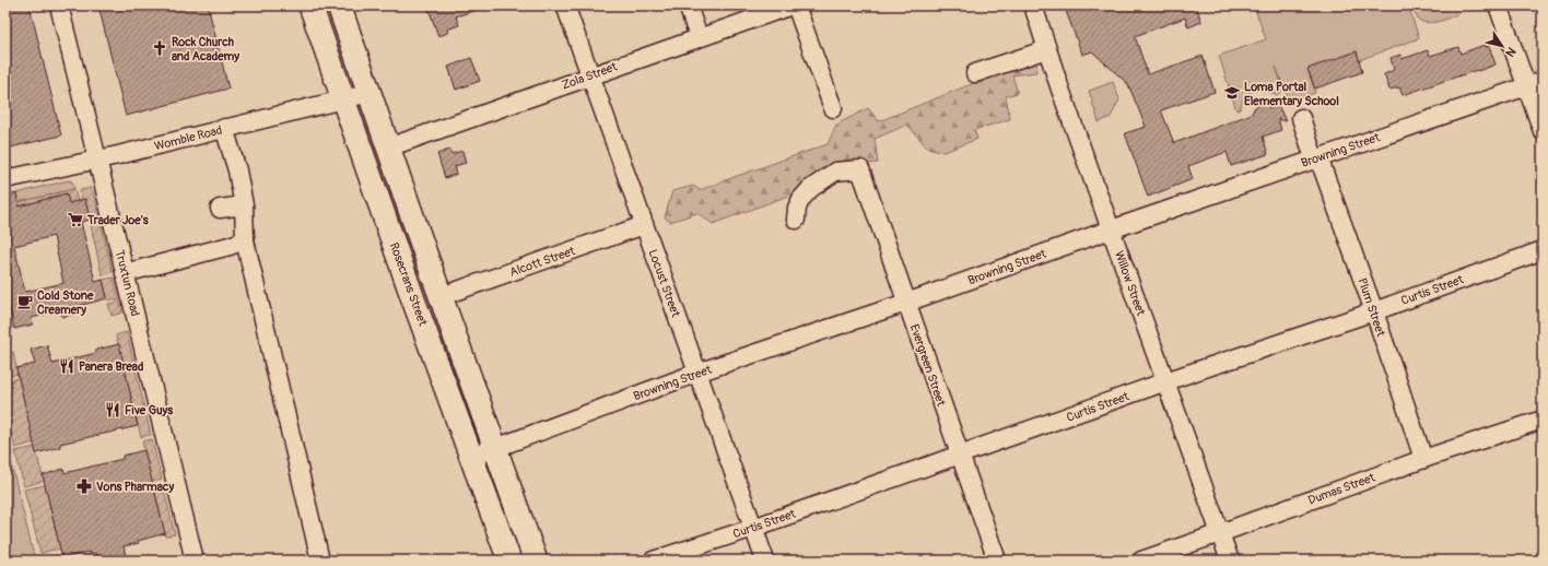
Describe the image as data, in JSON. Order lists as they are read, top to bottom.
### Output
{
  "streets": {
    "main road": ["Rosecrans Street"],
    "street": [
      "Zola Street",
      "Womble Road",
      "Browning Street",
      "Alcott Street",
      "Truxtun Road",
      "Locust Street",
      "Willow Street",
      "Curtis Street",
      "Plum Street",
      "Evergreen Street",
      "Dumas Street"
    ]
  },
  "crossings": [
    ["Zola Street", "Locust Street"],
    ["Womble Road", "Truxtun Road"],
    ["Womble Road", "Rosecrans Street"],
    ["Browning Street", "Locust Street"],
    ["Browning Street", "Willow Street"],
    ["Browning Street", "Rosecrans Street"],
    ["Browning Street", "Plum Street"],
    ["Browning Street", "Evergreen Street"],
    ["Alcott Street", "Locust Street"],
    ["Locust Street", "Curtis Street"],
    ["Willow Street", "Curtis Street"],
    ["Willow Street", "Dumas Street"],
    ["Curtis Street", "Plum Street"],
    ["Curtis Street", "Evergreen Street"],
    ["Plum Street", "Dumas Street"]
  ],
  "places": {
    "church": ["Rock Church and Academy"],
    "school or university": ["Loma Portal Elementary School"],
    "supermarket": ["Trader Joe's"],
    "cafe": ["Cold Stone Creamery"],
    "restaurant": ["Panera Bread", "Five Guys"],
    "pharmacy": ["Vons Pharmacy"]
  },
  "north": "bottom right"
}
